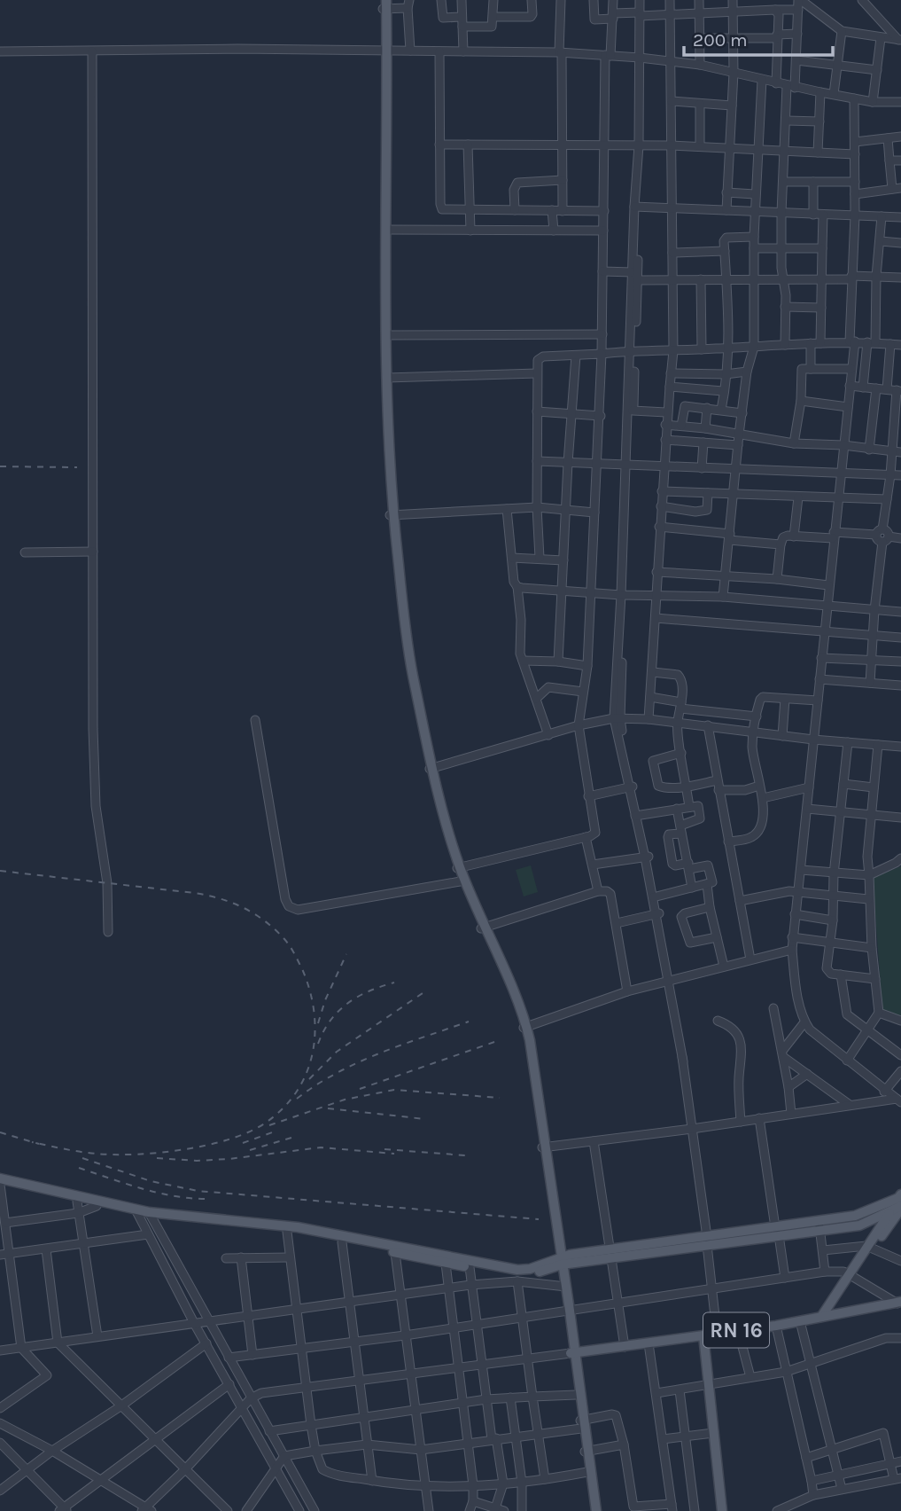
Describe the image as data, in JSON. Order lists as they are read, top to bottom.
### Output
{
  "streets": {
    "main road": ["RN 16"]
  },
  "scale_bar": "200 m"
}
